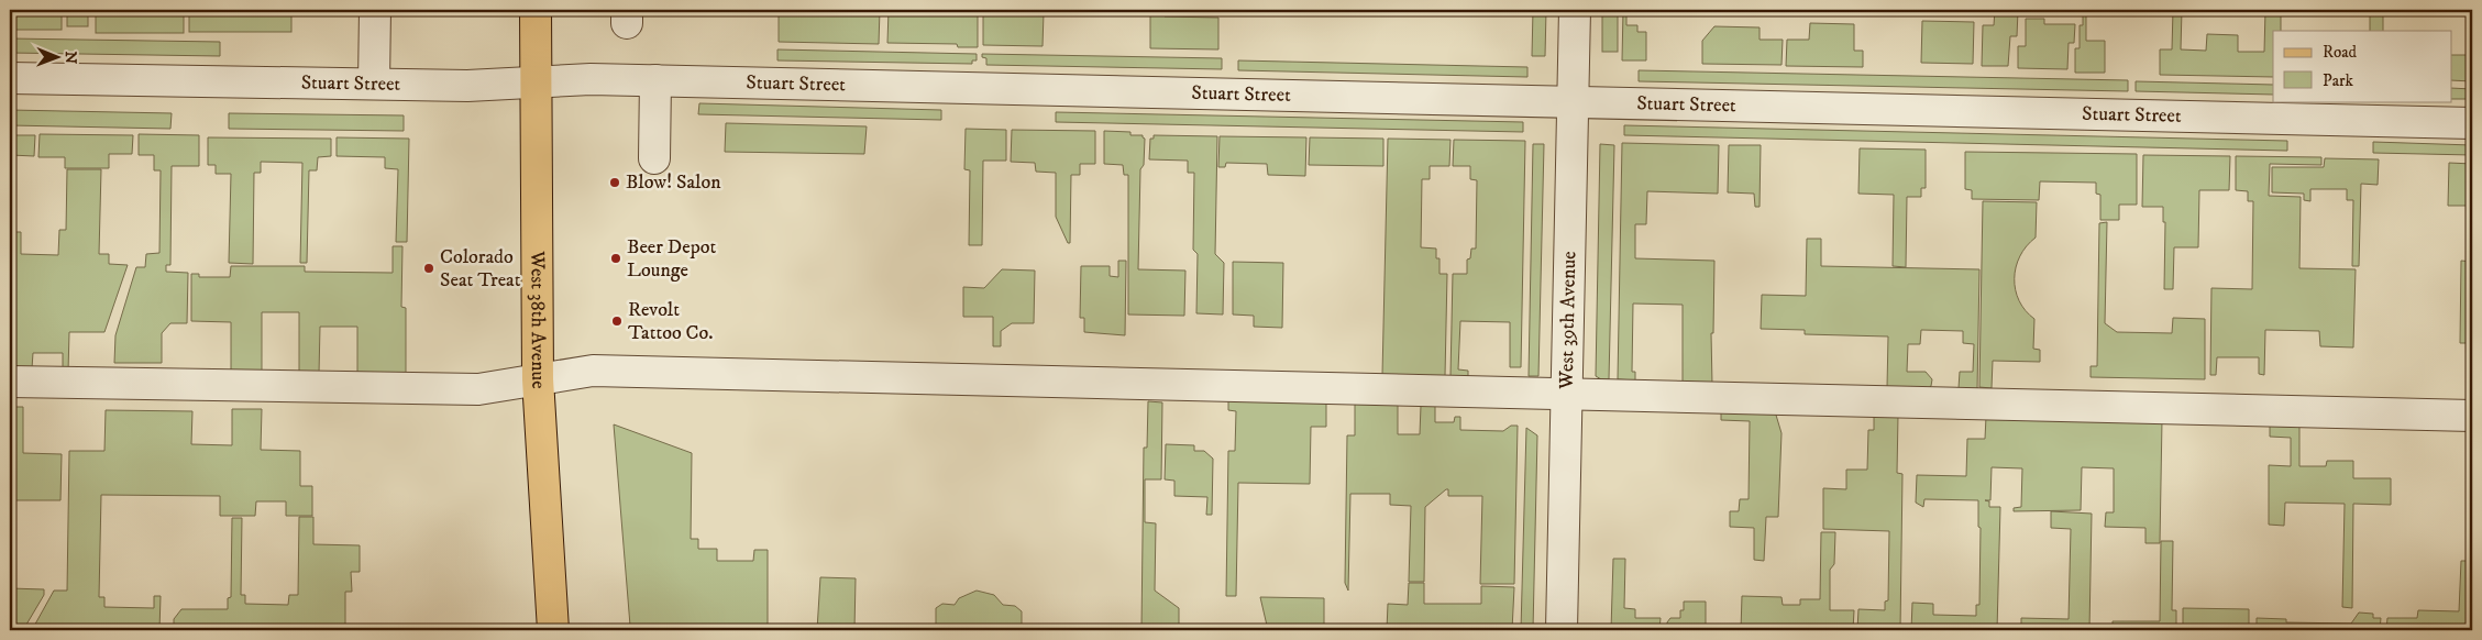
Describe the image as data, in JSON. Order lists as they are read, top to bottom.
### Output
{
  "streets": {
    "main road": ["West 38th Avenue"],
    "street": ["Stuart Street", "West 39th Avenue"]
  },
  "crossings": [
    ["Stuart Street", "West 38th Avenue"],
    ["Stuart Street", "West 39th Avenue"]
  ],
  "places": [
    "Blow! Salon",
    "Beer Depot Lounge",
    "Colorado Seat Treat",
    "Revolt Tattoo Co."
  ],
  "legend": ["Road", "Park"],
  "north": "right"
}
